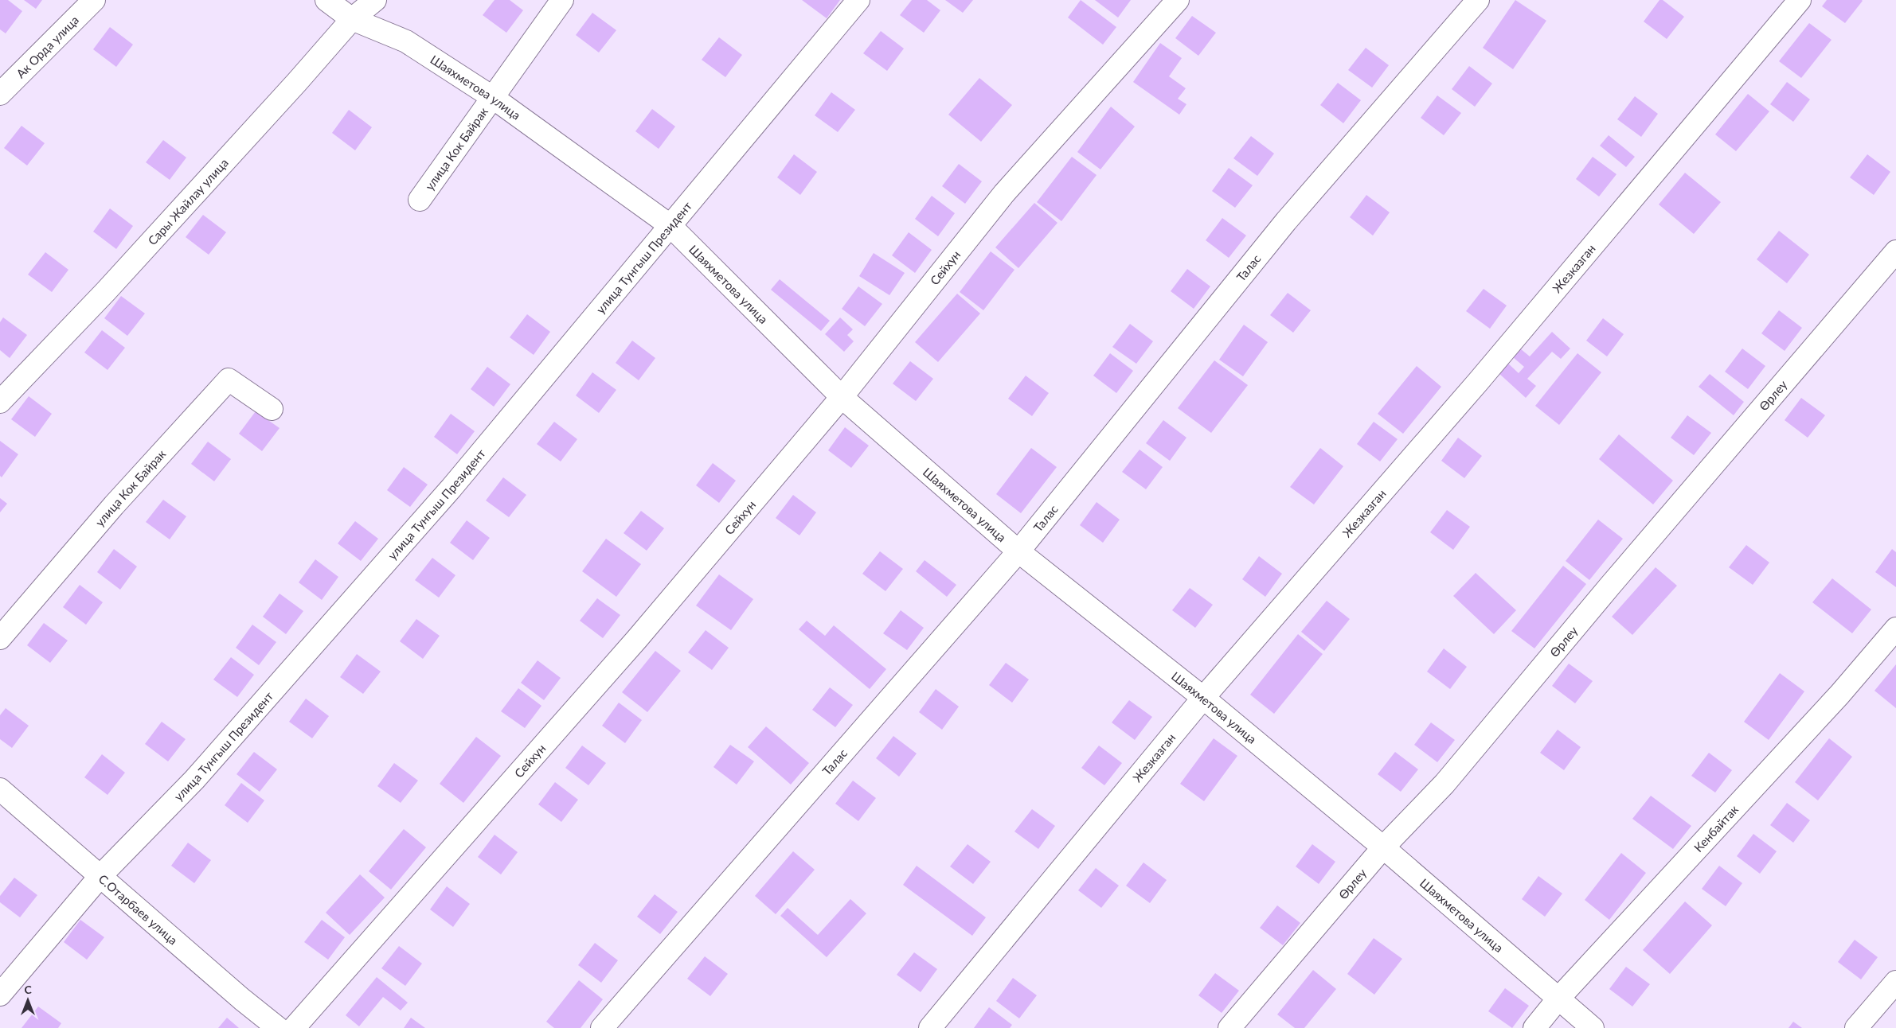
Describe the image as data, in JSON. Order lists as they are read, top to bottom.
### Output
{
  "streets": {
    "street": [
      "Ак Орда улица",
      "Шаяхметова улица",
      "улица Кок Байрак",
      "Сары Жайлау улица",
      "улица Тунгыш Президент",
      "Сейхун",
      "Талас",
      "Жезказган",
      "Өрлеу",
      "Кенбайтак",
      "С.Отарбаев улица"
    ]
  },
  "crossings": [
    ["Шаяхметова улица", "улица Кок Байрак"],
    ["Шаяхметова улица", "Сары Жайлау улица"],
    ["Шаяхметова улица", "улица Тунгыш Президент"],
    ["Шаяхметова улица", "Сейхун"],
    ["Шаяхметова улица", "Талас"],
    ["Шаяхметова улица", "Жезказган"],
    ["Шаяхметова улица", "Өрлеу"],
    ["Шаяхметова улица", "Кенбайтак"],
    ["улица Тунгыш Президент", "С.Отарбаев улица"]
  ],
  "north": "top"
}
